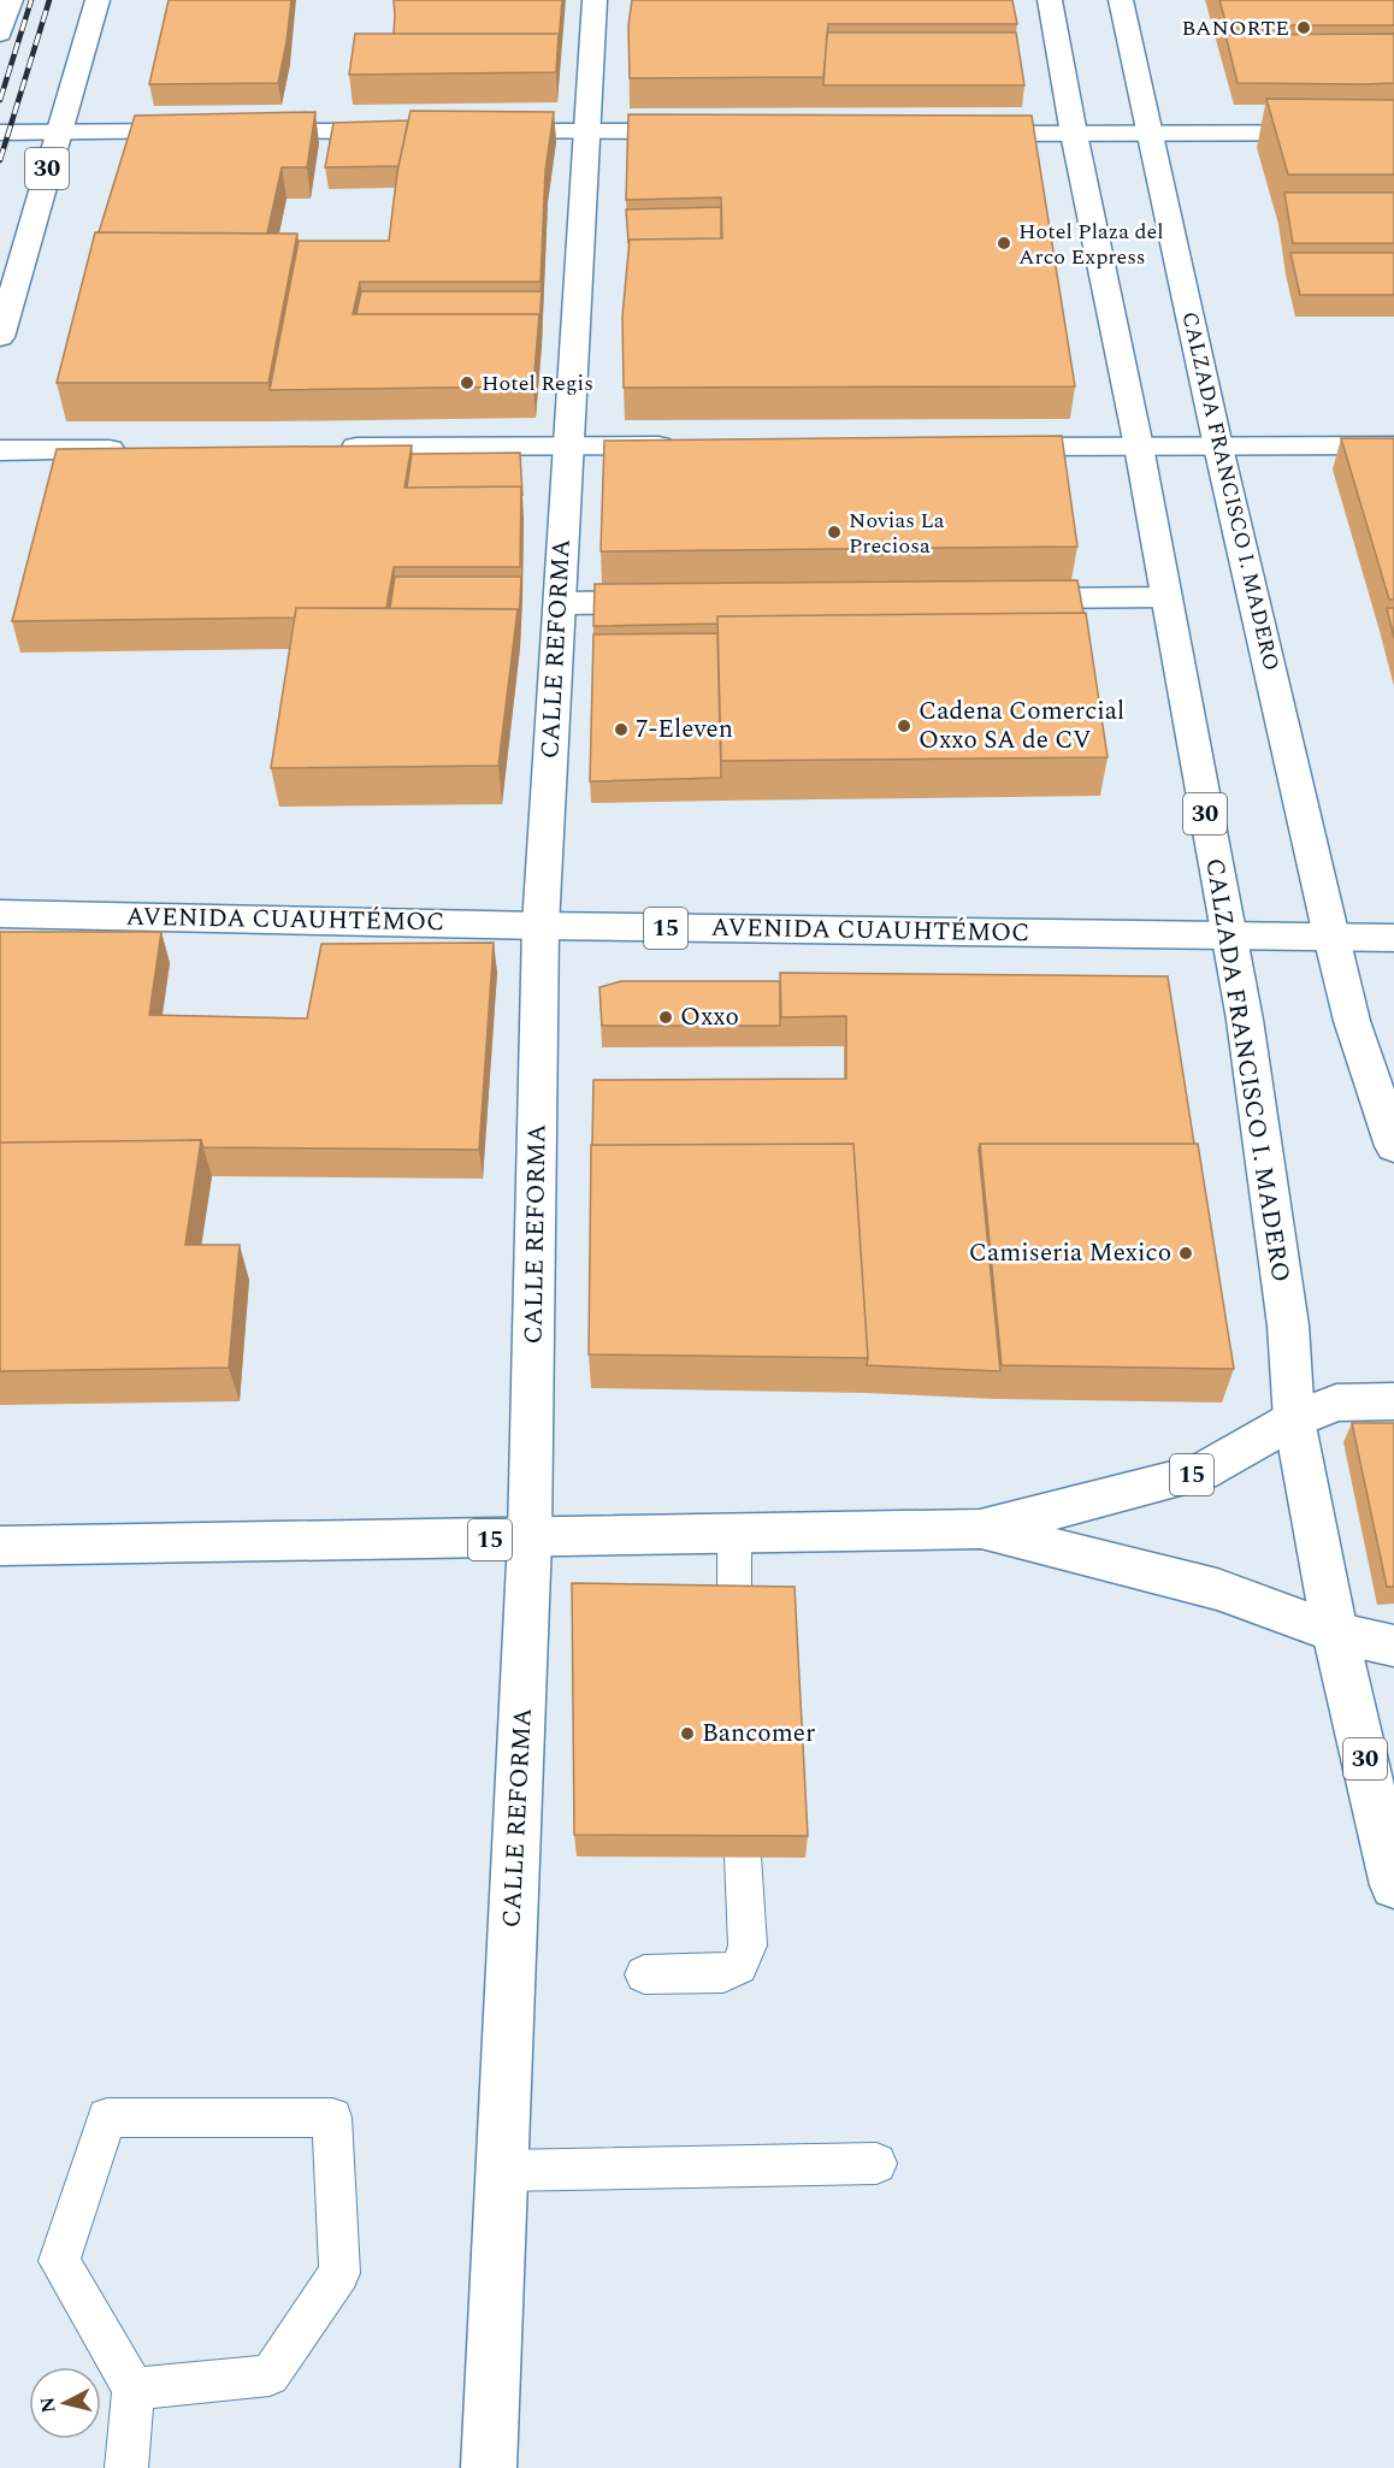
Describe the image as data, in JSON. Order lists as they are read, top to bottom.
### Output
{
  "streets": {
    "main road": [
      "30",
      "CALZADA FRANCISCO I. MADERO",
      "CALLE REFORMA",
      "AVENIDA CUAUHTÉMOC",
      "15"
    ]
  },
  "crossings": [
    ["CALZADA FRANCISCO I. MADERO", "AVENIDA CUAUHTÉMOC"],
    ["CALZADA FRANCISCO I. MADERO", "15"],
    ["CALLE REFORMA", "AVENIDA CUAUHTÉMOC"],
    ["CALLE REFORMA", "15"]
  ],
  "places": [
    "BANORTE",
    "Hotel Plaza del Arco Express",
    "Hotel Regis",
    "Novias La Preciosa",
    "Cadena Comercial Oxxo SA de CV",
    "7-Eleven",
    "Oxxo",
    "Camiseria Mexico",
    "Bancomer"
  ],
  "north": "left"
}
